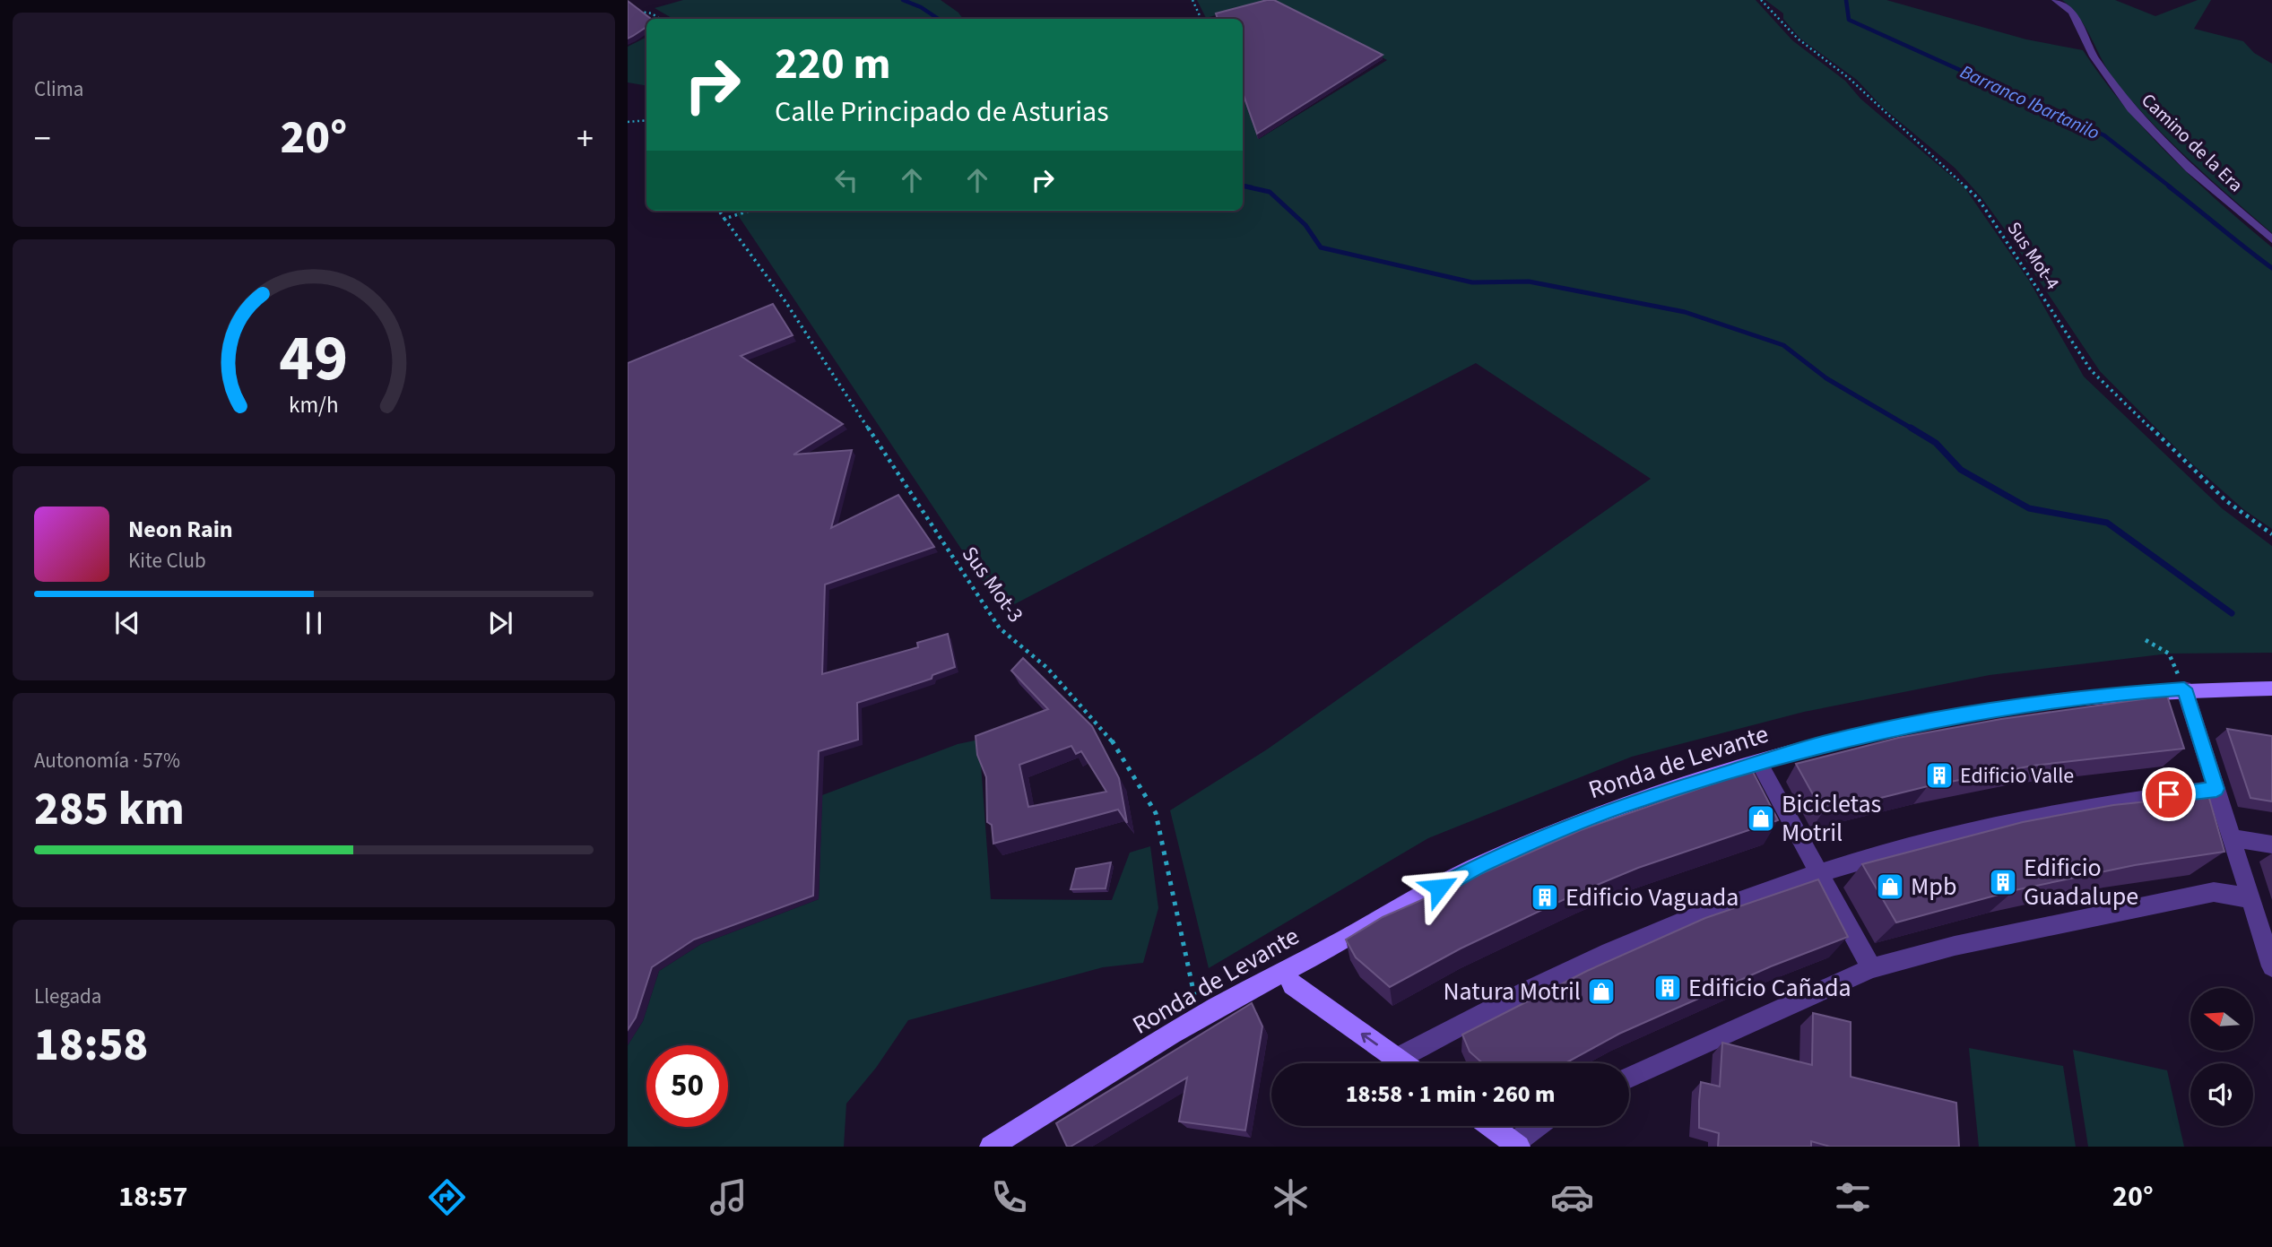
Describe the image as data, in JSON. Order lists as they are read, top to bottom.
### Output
{
  "streets": {
    "main road": ["Ronda de Levante"],
    "street": ["Camino de la Era"],
    "path": ["Sus Mot-4", "Sus Mot-3"]
  },
  "crossings": [
    ["Sus Mot-3", "Ronda de Levante"]
  ],
  "water": ["Barranco Ibartanilo"],
  "places": {
    "building": [
      "Edificio Valle",
      "Edificio Guadalupe",
      "Edificio Vaguada",
      "Edificio Cañada"
    ],
    "shop": ["Bicicletas Motril", "Mpb", "Natura Motril"]
  },
  "north": "left",
  "page": {
    "tile": [
      "Clima",
      ["Autonomía · 57%", "285 km"],
      ["Llegada", "18:58"]
    ],
    "turn": ["220 m", "Calle Principado de Asturias"],
    "heat": ["−", "20°", "+"],
    "song": ["Neon Rain", "Kite Club"],
    "limit": "50",
    "trip": "18:58 · 1 min · 260 m",
    "tabs": ["18:57", "20°"],
    "gauge": ["49", "km/h"]
  }
}
